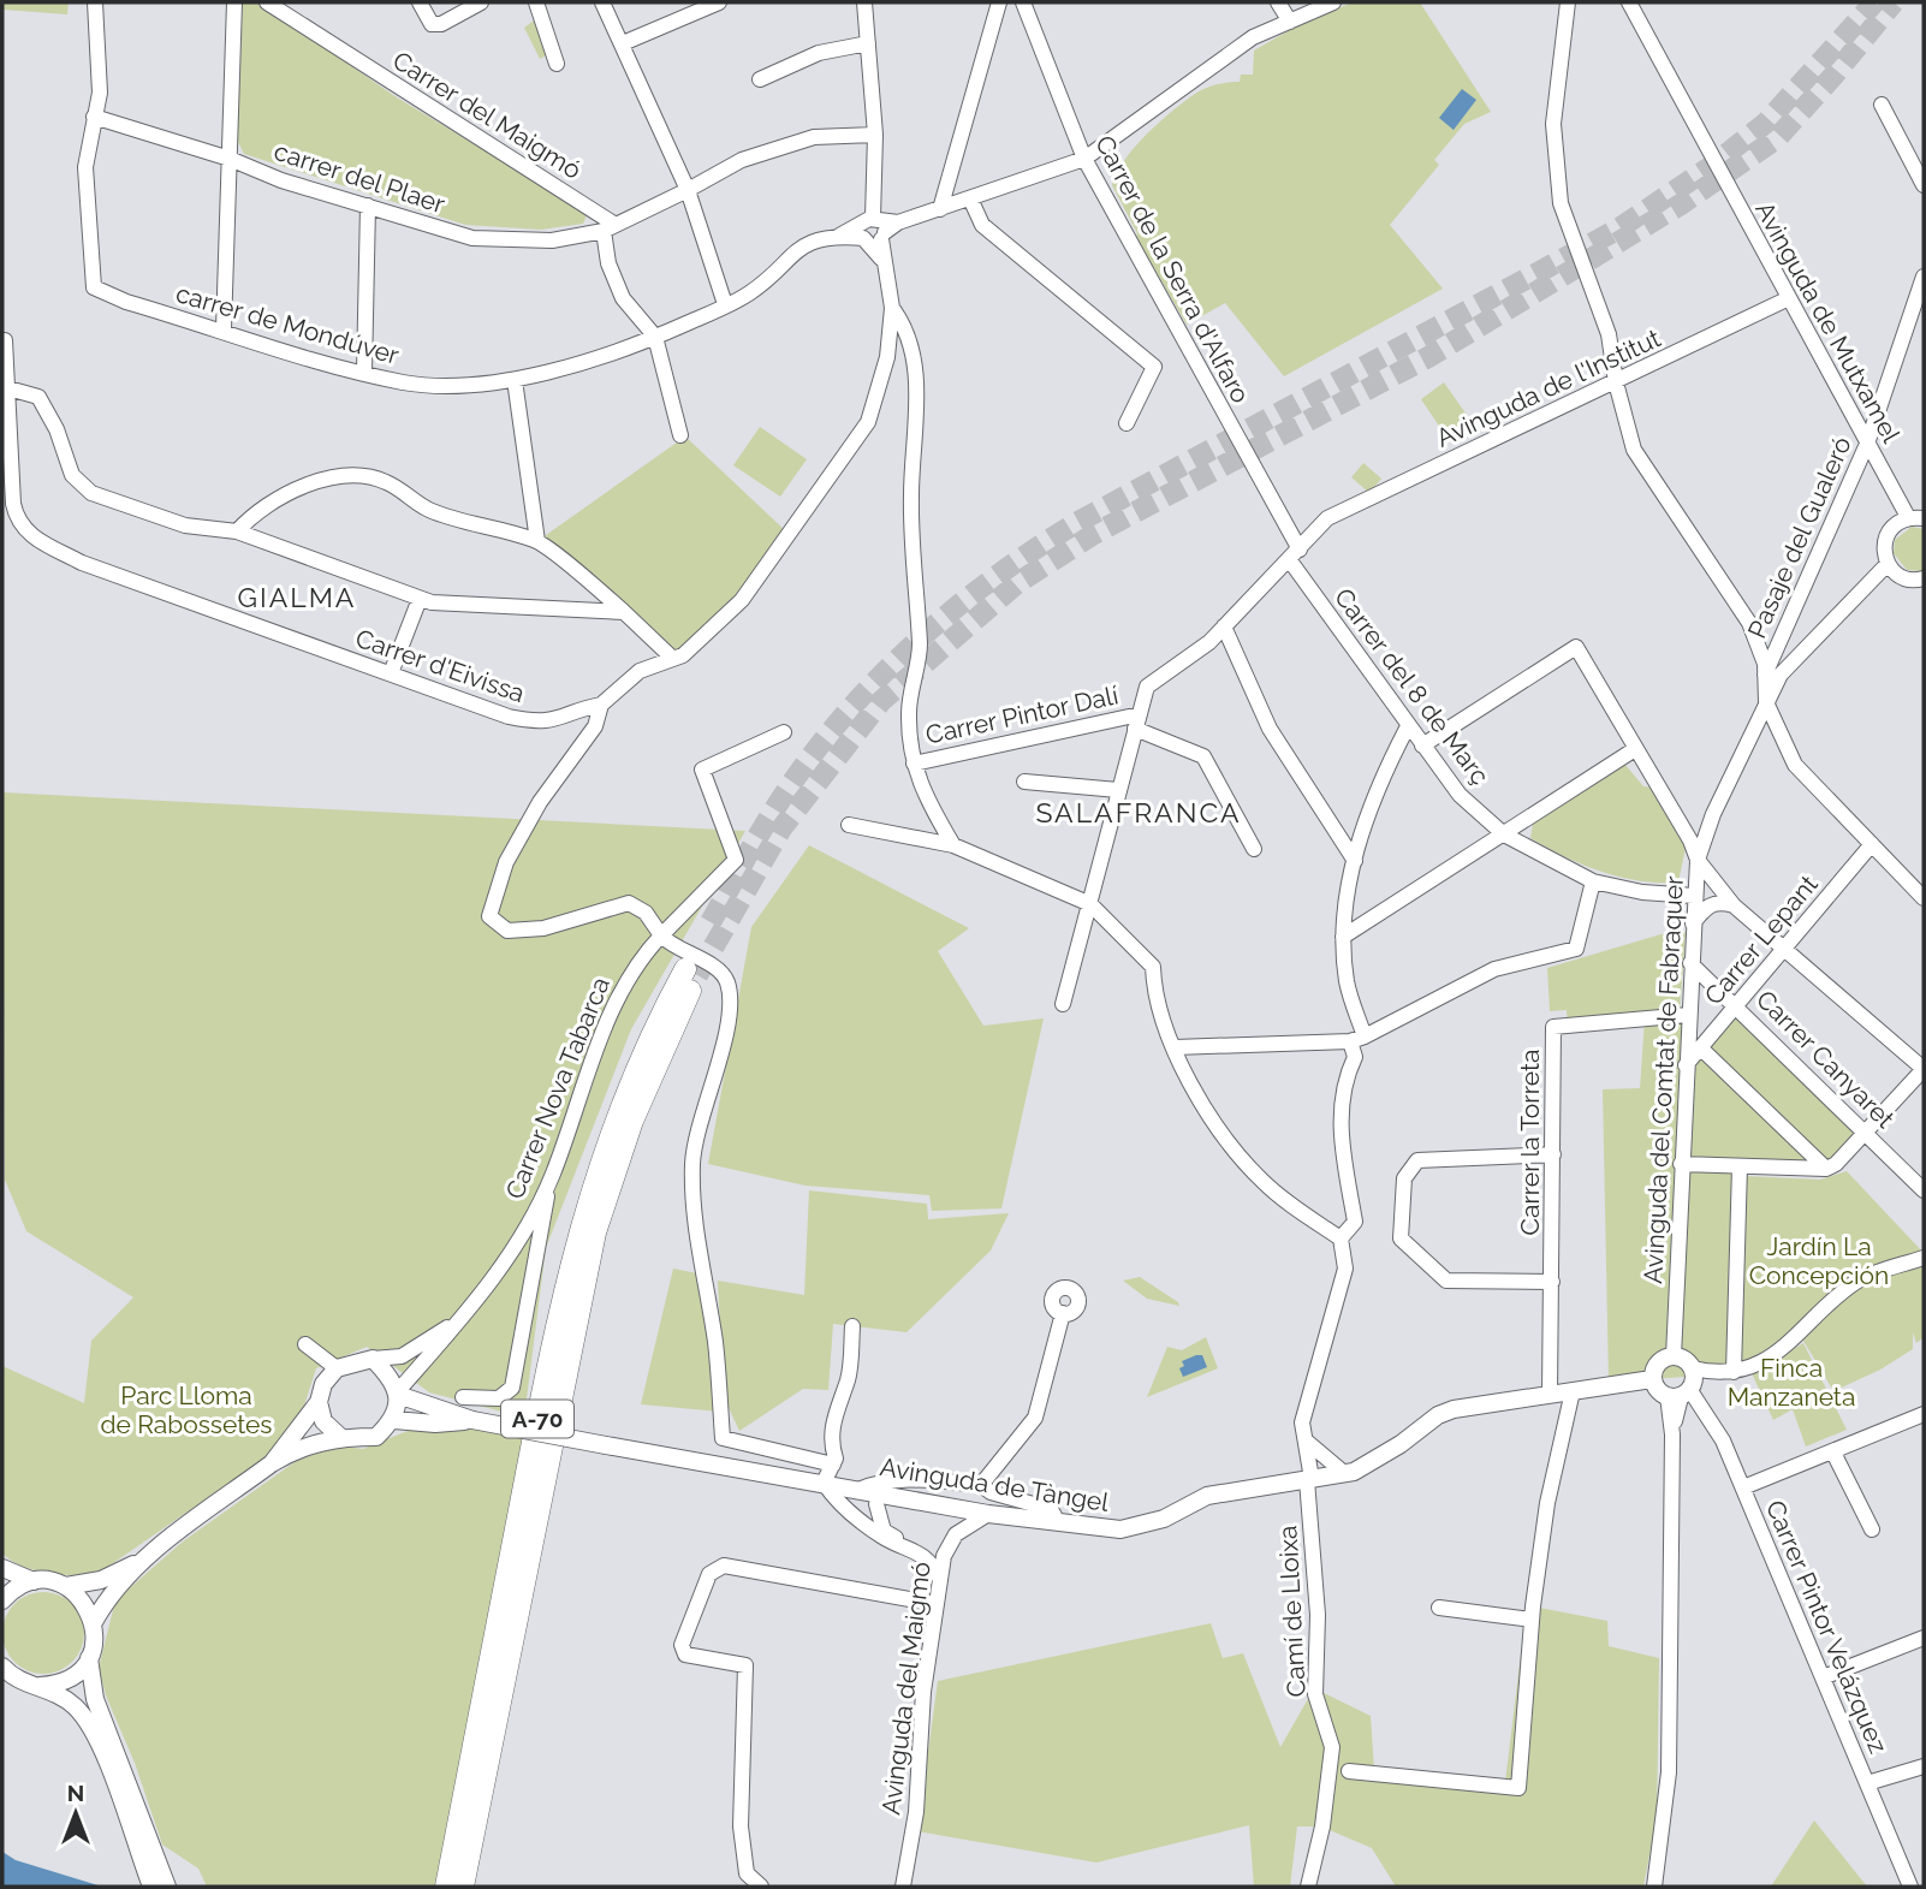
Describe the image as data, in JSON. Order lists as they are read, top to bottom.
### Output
{
  "streets": {
    "highway": ["A-70"],
    "main road": ["Avinguda de Tàngel"],
    "street": [
      "Carrer del Maigmó",
      "carrer del Plaer",
      "Carrer de la Serra d'Alfaro",
      "Avinguda de Mutxamel",
      "carrer de Mondúver",
      "Avinguda de l'Institut",
      "Pasaje del Gualeró",
      "Carrer d'Eivissa",
      "Carrer del 8 de Març",
      "Carrer Pintor Dalí",
      "Carrer Lepant",
      "Carrer Canyaret",
      "Avinguda del Comtat de Fabraquer",
      "Carrer Nova Tabarca",
      "Carrer la Torreta",
      "Camí de Lloixa",
      "Carrer Pintor Velázquez",
      "Avinguda del Maigmó"
    ]
  },
  "crossings": [
    ["Carrer del Maigmó", "carrer del Plaer"],
    ["carrer del Plaer", "carrer de Mondúver"],
    ["Carrer de la Serra d'Alfaro", "Avinguda de l'Institut"],
    ["Carrer de la Serra d'Alfaro", "Carrer del 8 de Març"],
    ["Avinguda de Mutxamel", "Avinguda de l'Institut"],
    ["Avinguda de Mutxamel", "Pasaje del Gualeró"],
    ["Avinguda de l'Institut", "Carrer del 8 de Març"],
    ["Carrer del 8 de Març", "Avinguda del Comtat de Fabraquer"],
    ["Carrer Lepant", "Carrer Canyaret"],
    ["Carrer Lepant", "Avinguda del Comtat de Fabraquer"],
    ["Carrer Canyaret", "Avinguda del Comtat de Fabraquer"],
    ["Avinguda del Comtat de Fabraquer", "Carrer la Torreta"],
    ["Avinguda del Comtat de Fabraquer", "Avinguda de Tàngel"],
    ["Avinguda del Comtat de Fabraquer", "Carrer Pintor Velázquez"],
    ["Carrer la Torreta", "Avinguda de Tàngel"],
    ["Avinguda de Tàngel", "Camí de Lloixa"],
    ["Avinguda de Tàngel", "Carrer Pintor Velázquez"],
    ["Avinguda de Tàngel", "Avinguda del Maigmó"]
  ],
  "districts": ["GIALMA", "SALAFRANCA"],
  "parks": ["Jardín La Concepción", "Finca Manzaneta", "Parc Lloma de Rabossetes"],
  "north": "top"
}
